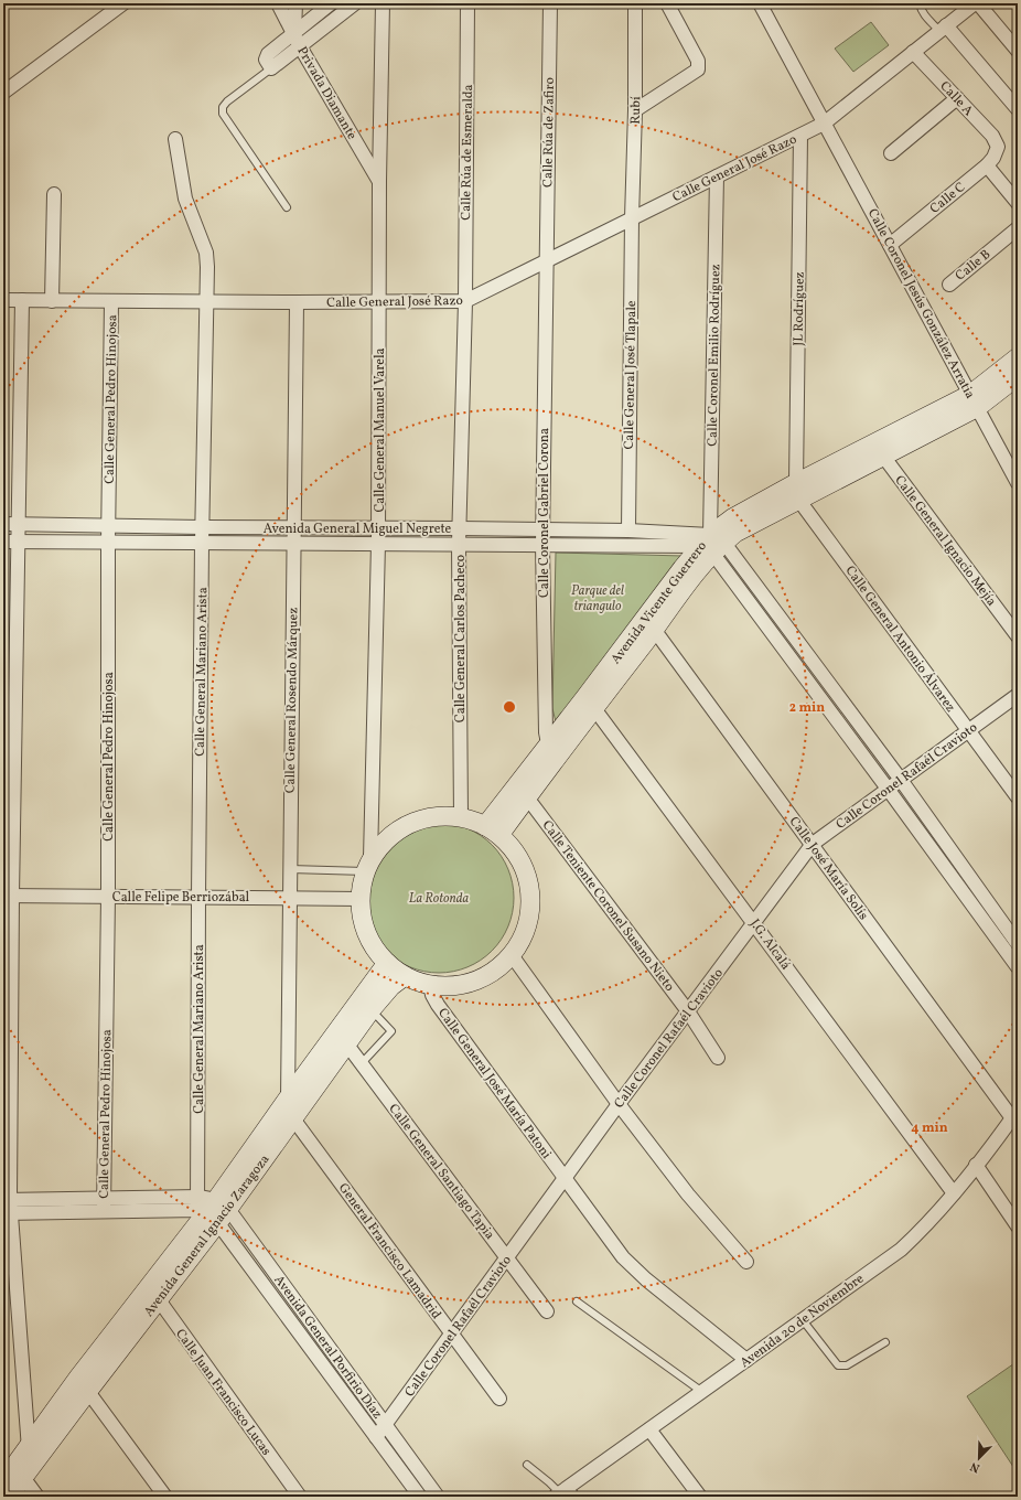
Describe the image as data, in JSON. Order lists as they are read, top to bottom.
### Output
{
  "streets": {
    "main road": ["Avenida Vicente Guerrero", "Avenida General Ignacio Zaragoza"],
    "street": [
      "Privada Diamante",
      "Calle A",
      "Rubí",
      "Calle Rúa de Zafiro",
      "Calle Rúa de Esmeralda",
      "Calle General José Razo",
      "Calle C",
      "Calle B",
      "Calle Coronel Jesús González Arratia",
      "JL Rodríguez",
      "Calle Coronel Emilio Rodríguez",
      "Calle General José Tlapale",
      "Calle General Pedro Hinojosa",
      "Calle General Manuel Varela",
      "Calle Coronel Gabriel Corona",
      "Avenida General Miguel Negrete",
      "Calle General Ignacio Mejía",
      "Calle General Carlos Pacheco",
      "Calle General Antonio Álvarez",
      "Calle General Mariano Arista",
      "Calle General Rosendo Márquez",
      "Calle Coronel Rafaél Cravioto",
      "Calle José María Solís",
      "Calle Felipe Berriozábal",
      "Calle Teniente Coronel Susano Nieto",
      "J.G. Alcalá",
      "Calle General José María Patoni",
      "Calle General Santiago Tapia",
      "General Francisco Lamadrid",
      "Avenida 20 de Noviembre",
      "Avenida General Porfirio Díaz",
      "Calle Juan Francisco Lucas"
    ]
  },
  "crossings": [
    ["Privada Diamante", "Calle General Manuel Varela"],
    ["Calle A", "Calle General José Razo"],
    ["Calle A", "Calle C"],
    ["Rubí", "Calle General José Razo"],
    ["Rubí", "Calle General José Tlapale"],
    ["Calle Rúa de Zafiro", "Calle General José Razo"],
    ["Calle Rúa de Zafiro", "Calle Coronel Gabriel Corona"],
    ["Calle Rúa de Esmeralda", "Calle General José Razo"],
    ["Calle Rúa de Esmeralda", "Calle General Carlos Pacheco"],
    ["Calle General José Razo", "Calle Coronel Jesús González Arratia"],
    ["Calle General José Razo", "JL Rodríguez"],
    ["Calle General José Razo", "Calle Coronel Emilio Rodríguez"],
    ["Calle General José Razo", "Calle General José Tlapale"],
    ["Calle General José Razo", "Calle General Pedro Hinojosa"],
    ["Calle General José Razo", "Calle General Manuel Varela"],
    ["Calle General José Razo", "Calle Coronel Gabriel Corona"],
    ["Calle General José Razo", "Calle General Carlos Pacheco"],
    ["Calle General José Razo", "Calle General Mariano Arista"],
    ["Calle General José Razo", "Calle General Rosendo Márquez"],
    ["Calle C", "Calle Coronel Jesús González Arratia"],
    ["Calle Coronel Jesús González Arratia", "Avenida Vicente Guerrero"],
    ["JL Rodríguez", "Avenida Vicente Guerrero"],
    ["JL Rodríguez", "Calle General Antonio Álvarez"],
    ["Calle Coronel Emilio Rodríguez", "Avenida General Miguel Negrete"],
    ["Calle Coronel Emilio Rodríguez", "Avenida Vicente Guerrero"],
    ["Calle General José Tlapale", "Avenida General Miguel Negrete"],
    ["Calle General Pedro Hinojosa", "Avenida General Miguel Negrete"],
    ["Calle General Pedro Hinojosa", "Calle Felipe Berriozábal"],
    ["Calle General Manuel Varela", "Avenida General Miguel Negrete"],
    ["Calle Coronel Gabriel Corona", "Avenida General Miguel Negrete"],
    ["Calle Coronel Gabriel Corona", "Avenida Vicente Guerrero"],
    ["Avenida General Miguel Negrete", "Avenida Vicente Guerrero"],
    ["Avenida General Miguel Negrete", "Calle General Carlos Pacheco"],
    ["Avenida General Miguel Negrete", "Calle General Mariano Arista"],
    ["Avenida General Miguel Negrete", "Calle General Rosendo Márquez"],
    ["Calle General Ignacio Mejía", "Avenida Vicente Guerrero"],
    ["Avenida Vicente Guerrero", "Calle General Antonio Álvarez"],
    ["Avenida Vicente Guerrero", "Calle José María Solís"],
    ["Avenida Vicente Guerrero", "Calle Teniente Coronel Susano Nieto"],
    ["Avenida Vicente Guerrero", "J.G. Alcalá"],
    ["Calle General Antonio Álvarez", "Calle Coronel Rafaél Cravioto"],
    ["Calle General Mariano Arista", "Calle Felipe Berriozábal"],
    ["Calle General Mariano Arista", "Avenida General Ignacio Zaragoza"],
    ["Calle General Mariano Arista", "Avenida General Porfirio Díaz"],
    ["Calle General Rosendo Márquez", "Calle Felipe Berriozábal"],
    ["Calle General Rosendo Márquez", "Avenida General Ignacio Zaragoza"],
    ["Calle General Rosendo Márquez", "General Francisco Lamadrid"],
    ["Calle Coronel Rafaél Cravioto", "Calle José María Solís"],
    ["Calle Coronel Rafaél Cravioto", "Calle Teniente Coronel Susano Nieto"],
    ["Calle Coronel Rafaél Cravioto", "J.G. Alcalá"],
    ["Calle Coronel Rafaél Cravioto", "Calle General José María Patoni"],
    ["Calle Coronel Rafaél Cravioto", "Calle General Santiago Tapia"],
    ["Calle Coronel Rafaél Cravioto", "General Francisco Lamadrid"],
    ["Calle Coronel Rafaél Cravioto", "Avenida General Porfirio Díaz"],
    ["Calle José María Solís", "Avenida 20 de Noviembre"],
    ["J.G. Alcalá", "Avenida 20 de Noviembre"],
    ["Calle General José María Patoni", "Avenida 20 de Noviembre"],
    ["Calle General Santiago Tapia", "Avenida General Ignacio Zaragoza"],
    ["Avenida General Ignacio Zaragoza", "General Francisco Lamadrid"],
    ["Avenida General Ignacio Zaragoza", "Avenida General Porfirio Díaz"],
    ["Avenida General Ignacio Zaragoza", "Calle Juan Francisco Lucas"]
  ],
  "parks": ["Parque del triangulo", "La Rotonda"],
  "north": "bottom left",
  "rings": ["2 min", "4 min"]
}
